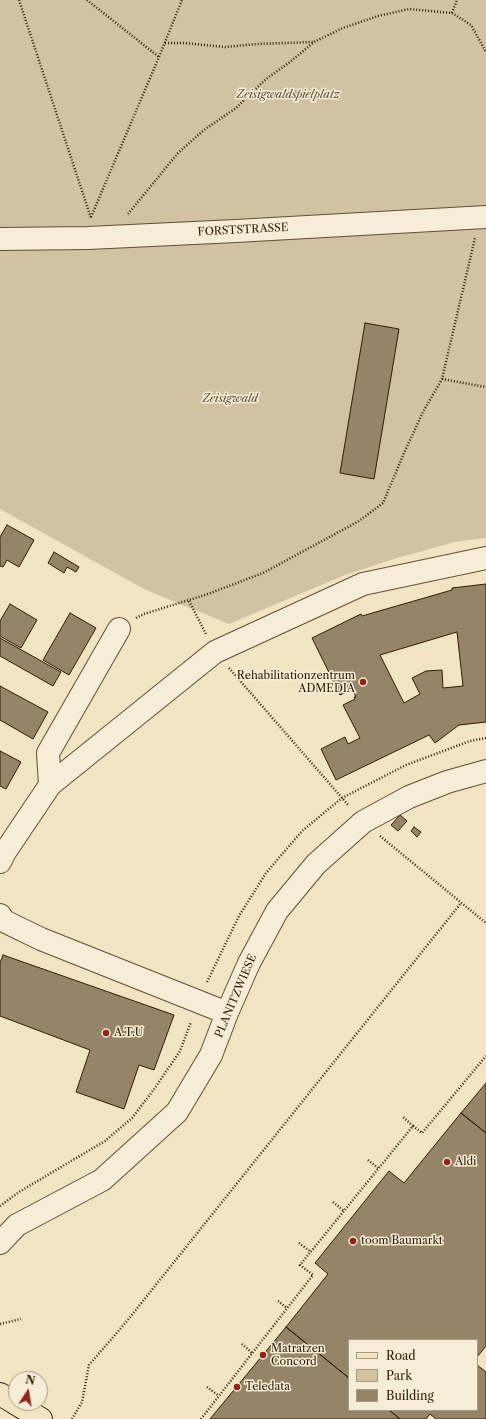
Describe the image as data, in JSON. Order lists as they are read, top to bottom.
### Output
{
  "streets": {
    "street": ["FORSTSTRASSE", "PLANITZWIESE"]
  },
  "parks": ["Zeisigwaldspielplatz", "Zeisigwald"],
  "places": [
    "Rehabilitationzentrum ADMEDIA",
    "A.T.U",
    "Aldi",
    "toom Baumarkt",
    "Matratzen Concord",
    "Teledata"
  ],
  "legend": ["Road", "Park", "Building"],
  "north": "top"
}
